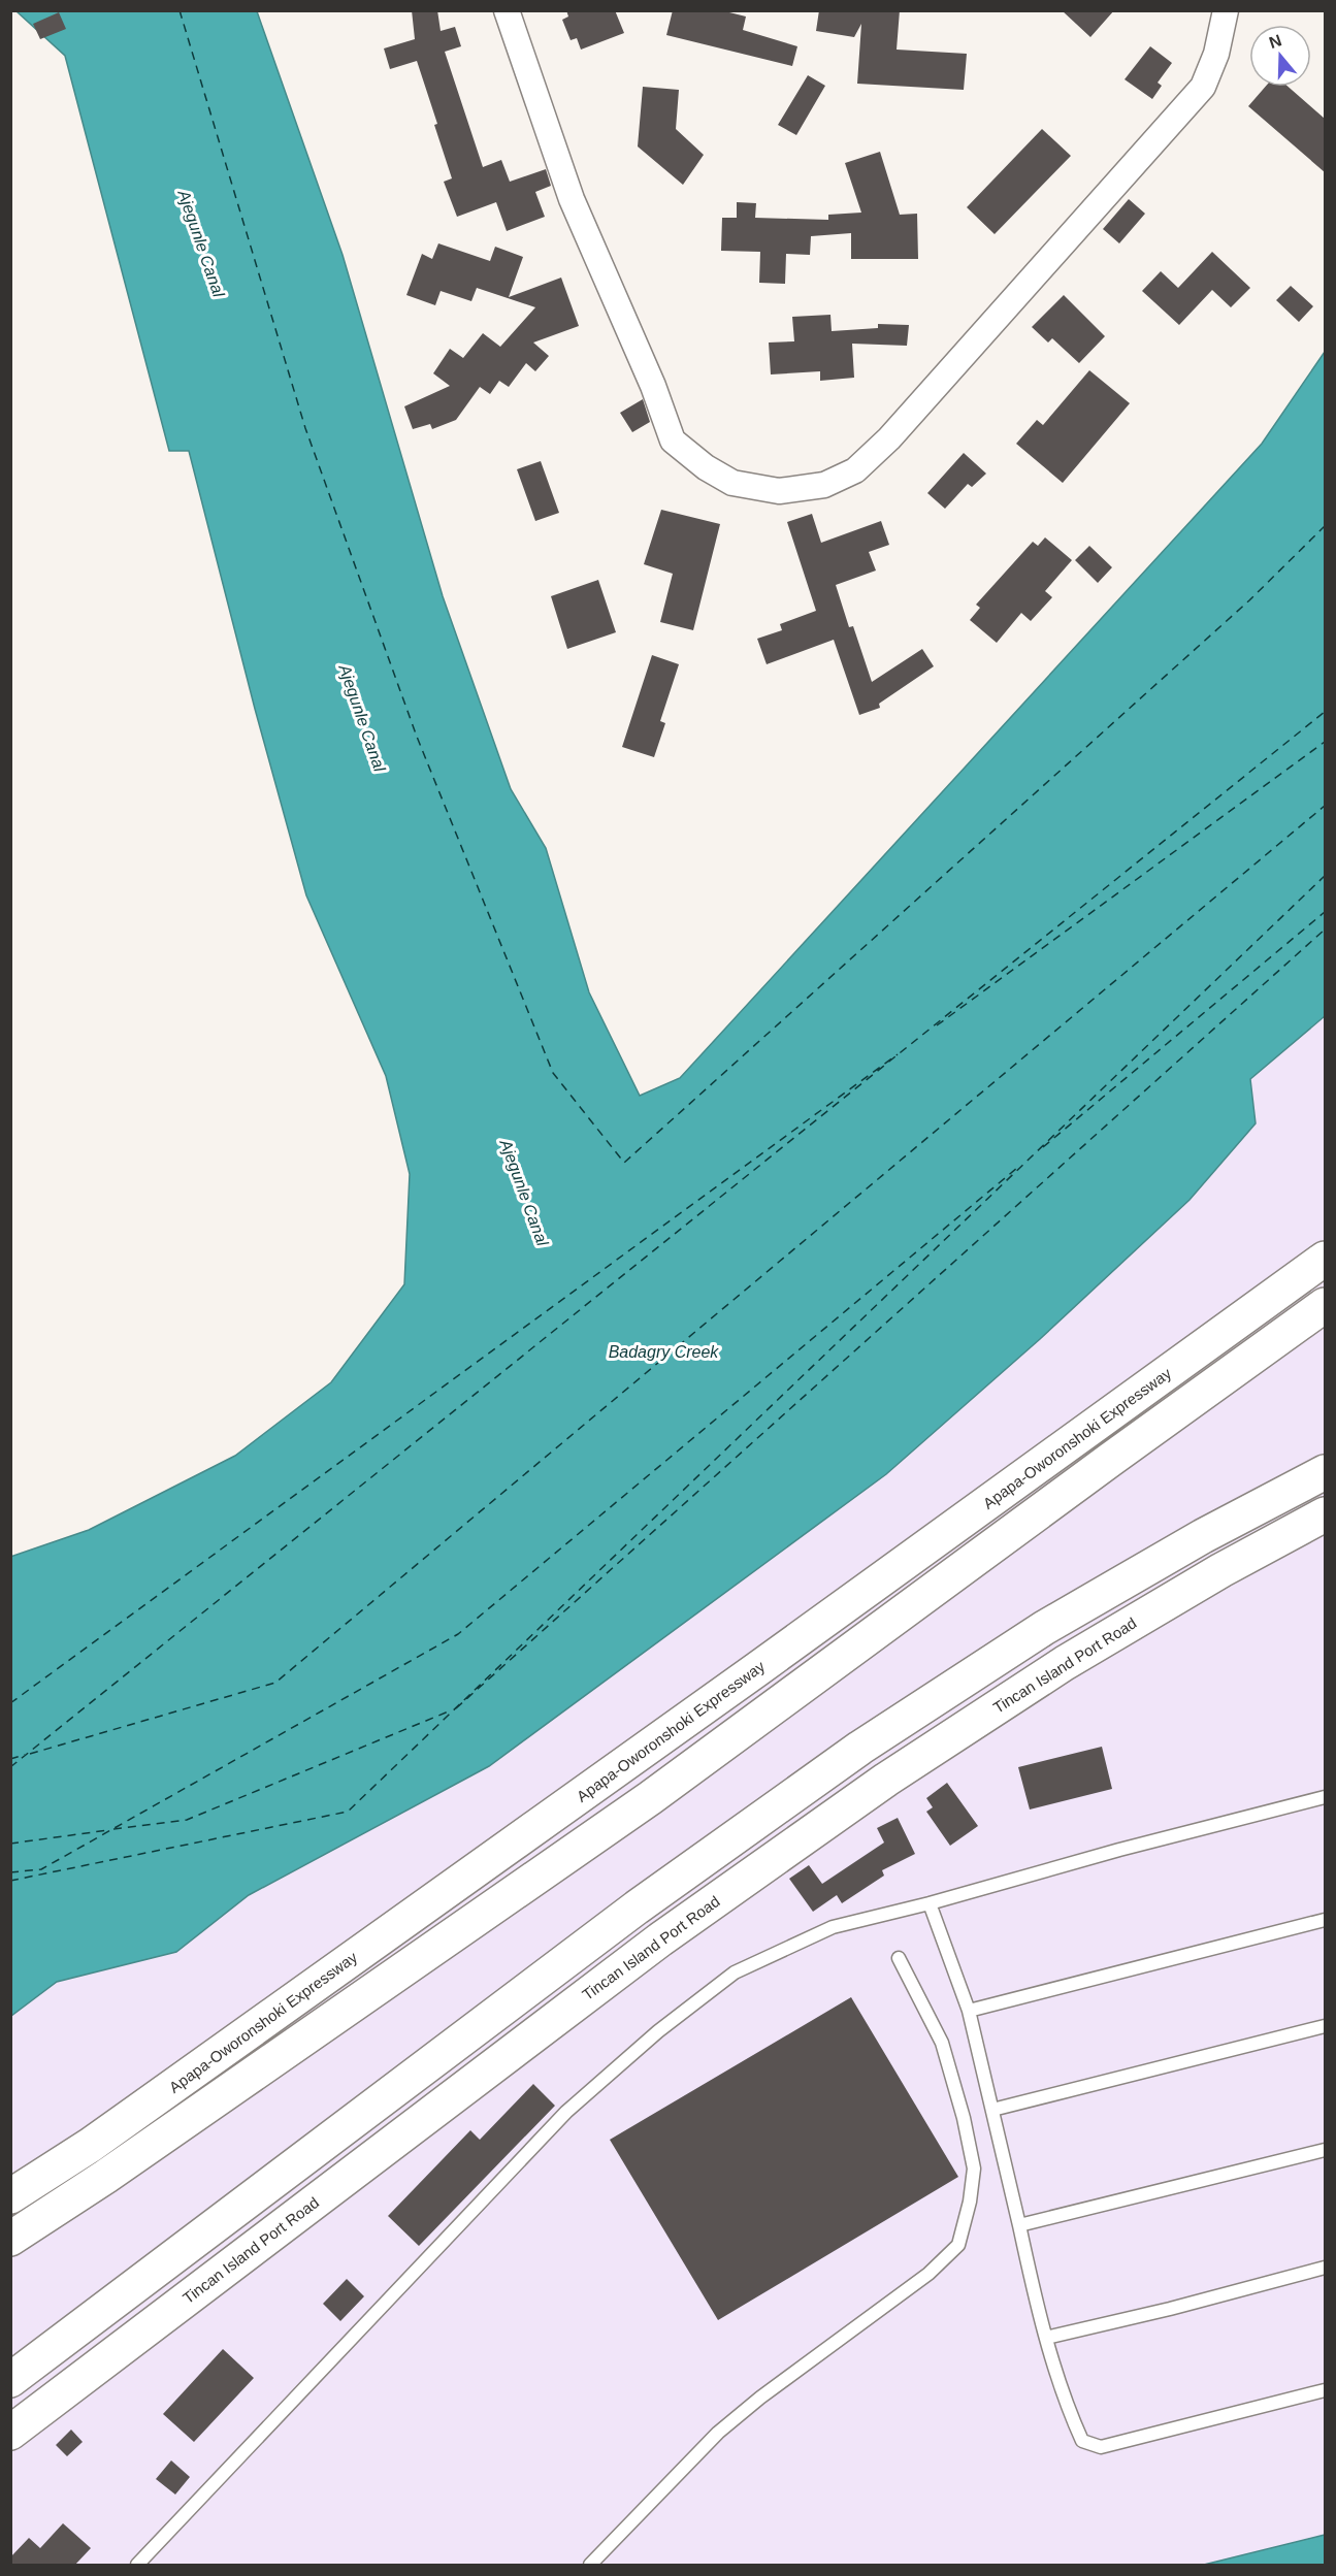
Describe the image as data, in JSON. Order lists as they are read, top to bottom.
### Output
{
  "streets": {
    "main road": ["Apapa-Oworonshoki Expressway", "Tincan Island Port Road"]
  },
  "water": ["Ajegunle Canal", "Badagry Creek"],
  "north": "top"
}
